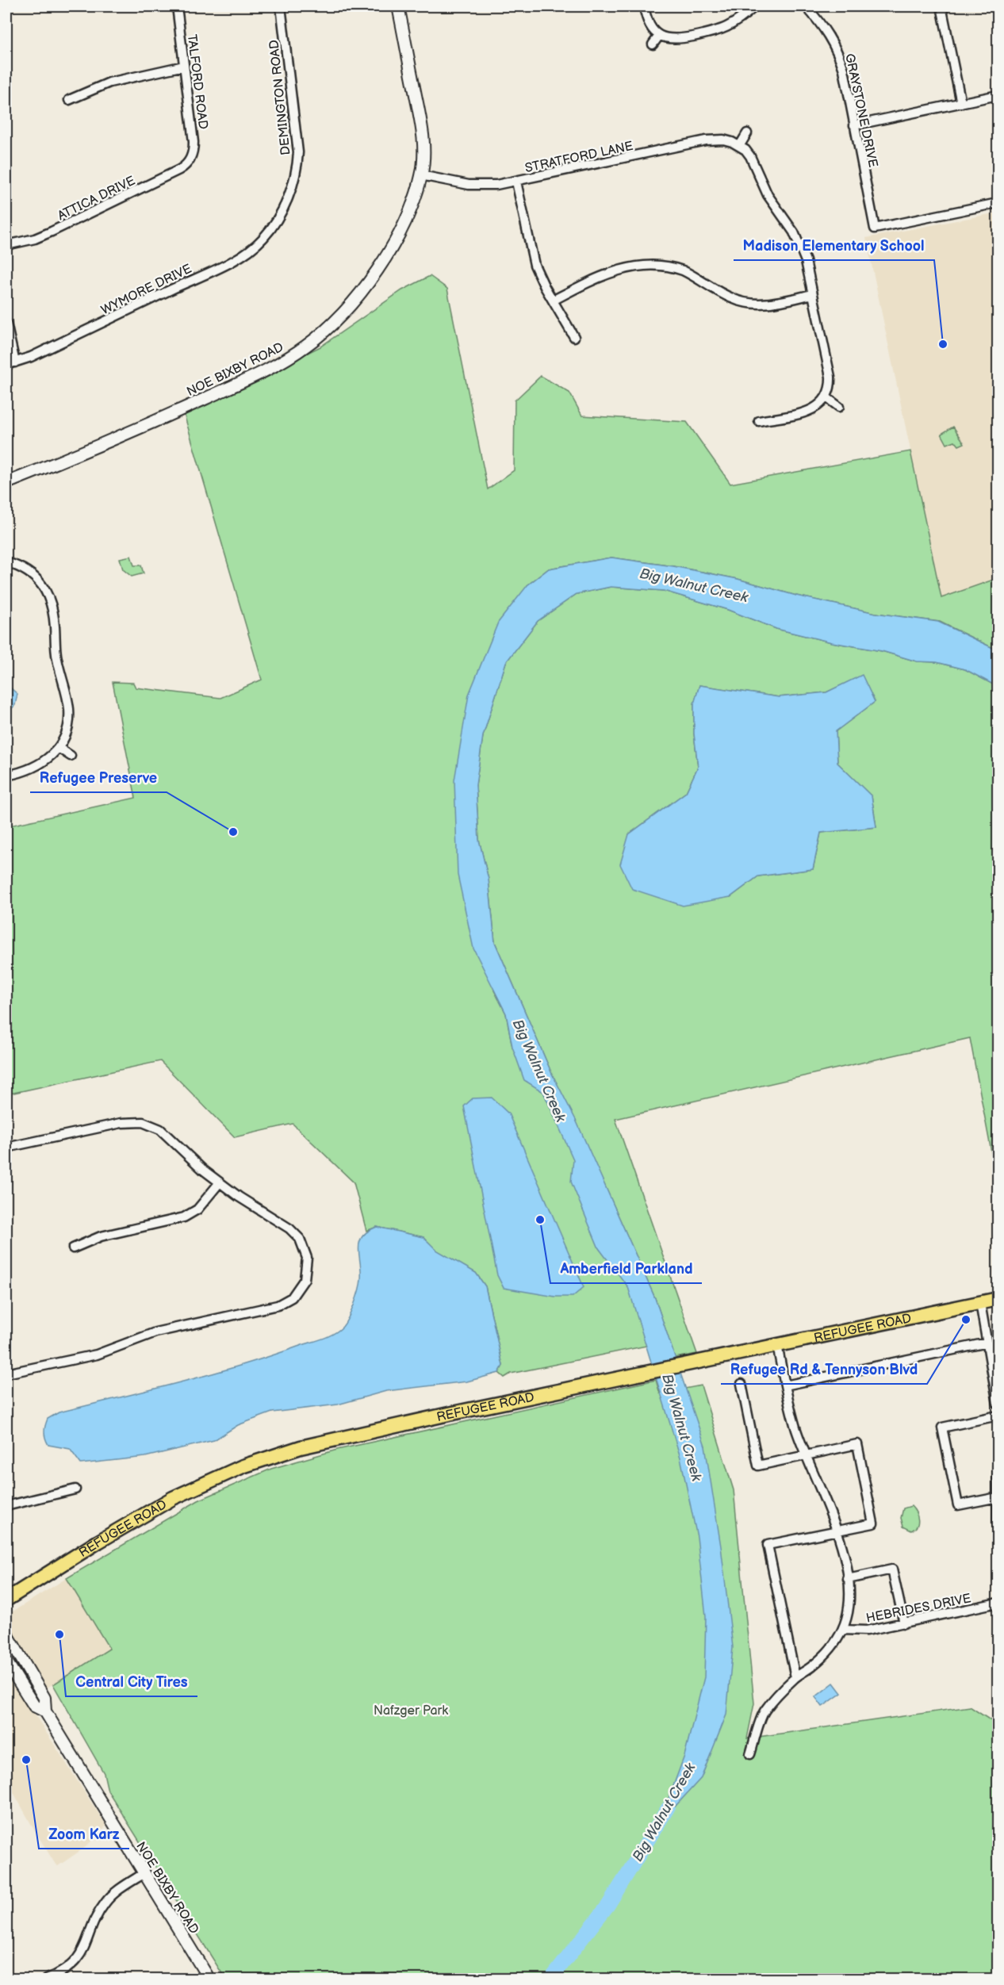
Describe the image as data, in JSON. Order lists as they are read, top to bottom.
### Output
{
  "streets": {
    "main road": ["REFUGEE ROAD"],
    "street": [
      "TALFORD ROAD",
      "DEMINGTON ROAD",
      "GRAYSTONE DRIVE",
      "STRATFORD LANE",
      "ATTICA DRIVE",
      "WYMORE DRIVE",
      "NOE BIXBY ROAD",
      "HEBRIDES DRIVE"
    ]
  },
  "crossings": [
    ["TALFORD ROAD", "ATTICA DRIVE"],
    ["DEMINGTON ROAD", "WYMORE DRIVE"],
    ["STRATFORD LANE", "NOE BIXBY ROAD"]
  ],
  "water": ["Big Walnut Creek"],
  "parks": ["Nafzger Park"],
  "places": [
    "Madison Elementary School",
    "Refugee Preserve",
    "Amberfield Parkland",
    "Refugee Rd & Tennyson Blvd",
    "Central City Tires",
    "Zoom Karz"
  ]
}
